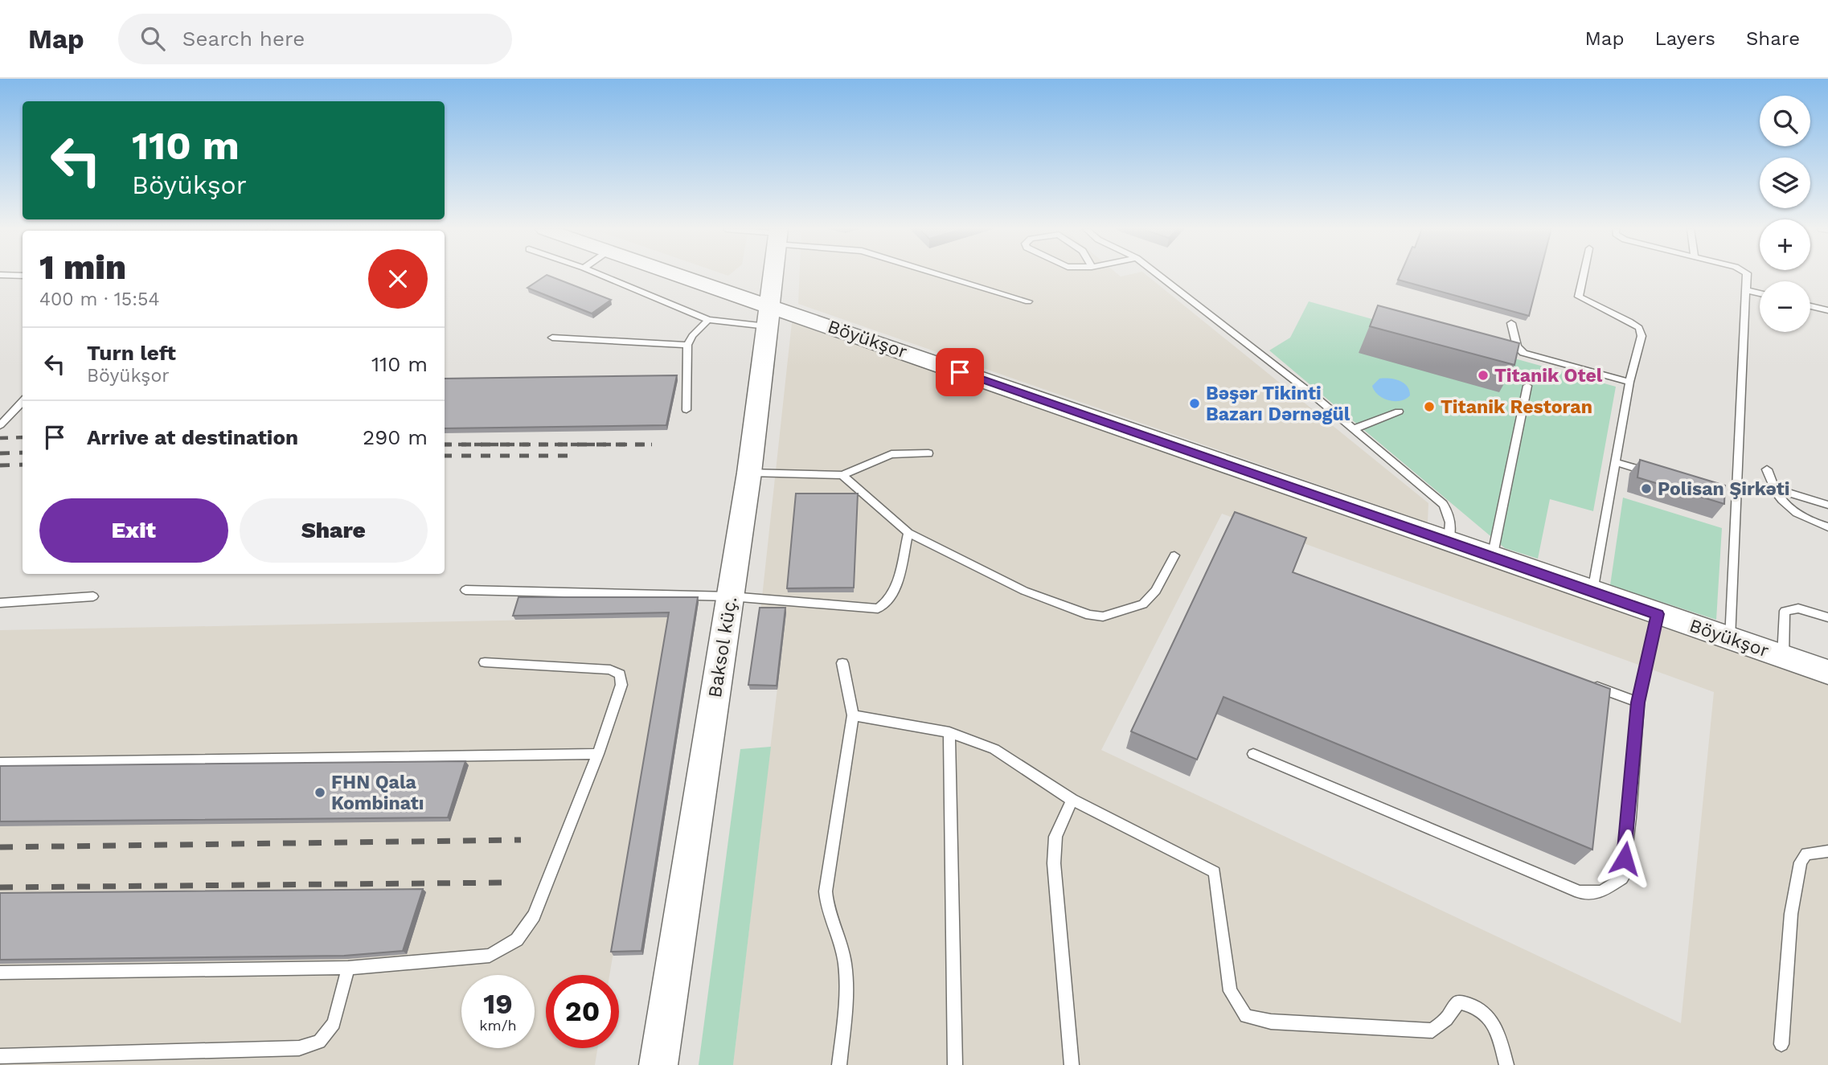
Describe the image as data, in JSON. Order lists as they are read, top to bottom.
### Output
{
  "streets": {
    "street": ["Böyükşor", "Baksol küç."]
  },
  "crossings": [
    ["Böyükşor", "Baksol küç."]
  ],
  "places": [
    "Titanik Otel",
    "Bəşər Tikinti Bazarı Dərnəgül",
    "Titanik Restoran",
    "Polisan Şirkəti",
    "FHN Qala Kombinatı"
  ],
  "page": {
    "header": "Map",
    "search": "Search here",
    "nav": ["Map", "Layers", "Share"],
    "map_buttons": ["+", "−"],
    "turn": ["110 m", "Böyükşor"],
    "heading": ["1 min", "400 m · 15:54"],
    "list": [
      {
        "name": "Turn left",
        "note": "Böyükşor",
        "value": "110 m"
      },
      {
        "name": "Arrive at destination",
        "value": "290 m"
      }
    ],
    "buttons": ["Exit", "Share"],
    "speed": "19 km/h",
    "limit": "20"
  }
}
